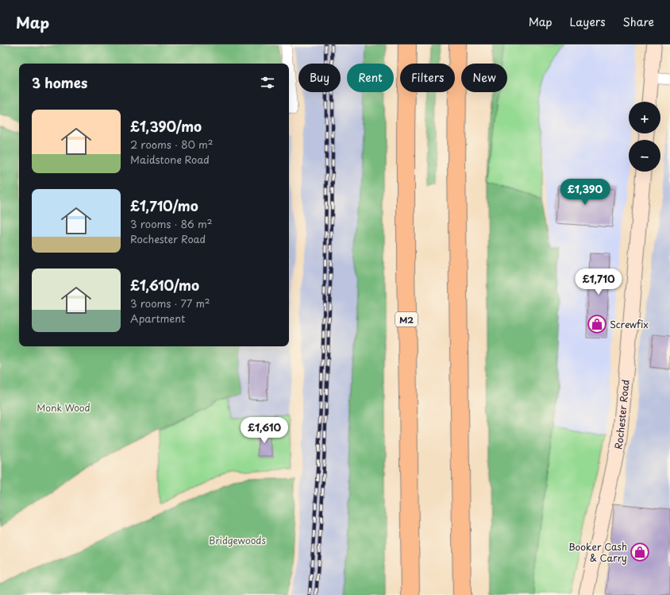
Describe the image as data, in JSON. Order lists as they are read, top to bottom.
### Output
{
  "streets": {
    "highway": ["M2"],
    "main road": ["Rochester Road"]
  },
  "parks": ["Monk Wood", "Bridgewoods"],
  "places": {
    "shop": ["Screwfix", "Booker Cash & Carry"]
  },
  "page": {
    "header": "Map",
    "nav": ["Map", "Layers", "Share"],
    "chip": [
      "Buy",
      "Rent",
      "Filters",
      "New"
    ],
    "heading": "3 homes",
    "map_buttons": ["+", "−"],
    "list": [
      {
        "name": "£1,390/mo",
        "note": "2 rooms · 80 m² · Maidstone Road"
      },
      {
        "name": "£1,710/mo",
        "note": "3 rooms · 86 m² · Rochester Road"
      },
      {
        "name": "£1,610/mo",
        "note": "3 rooms · 77 m² · Apartment"
      }
    ],
    "price": ["£1,390", "£1,710", "£1,610"]
  }
}
